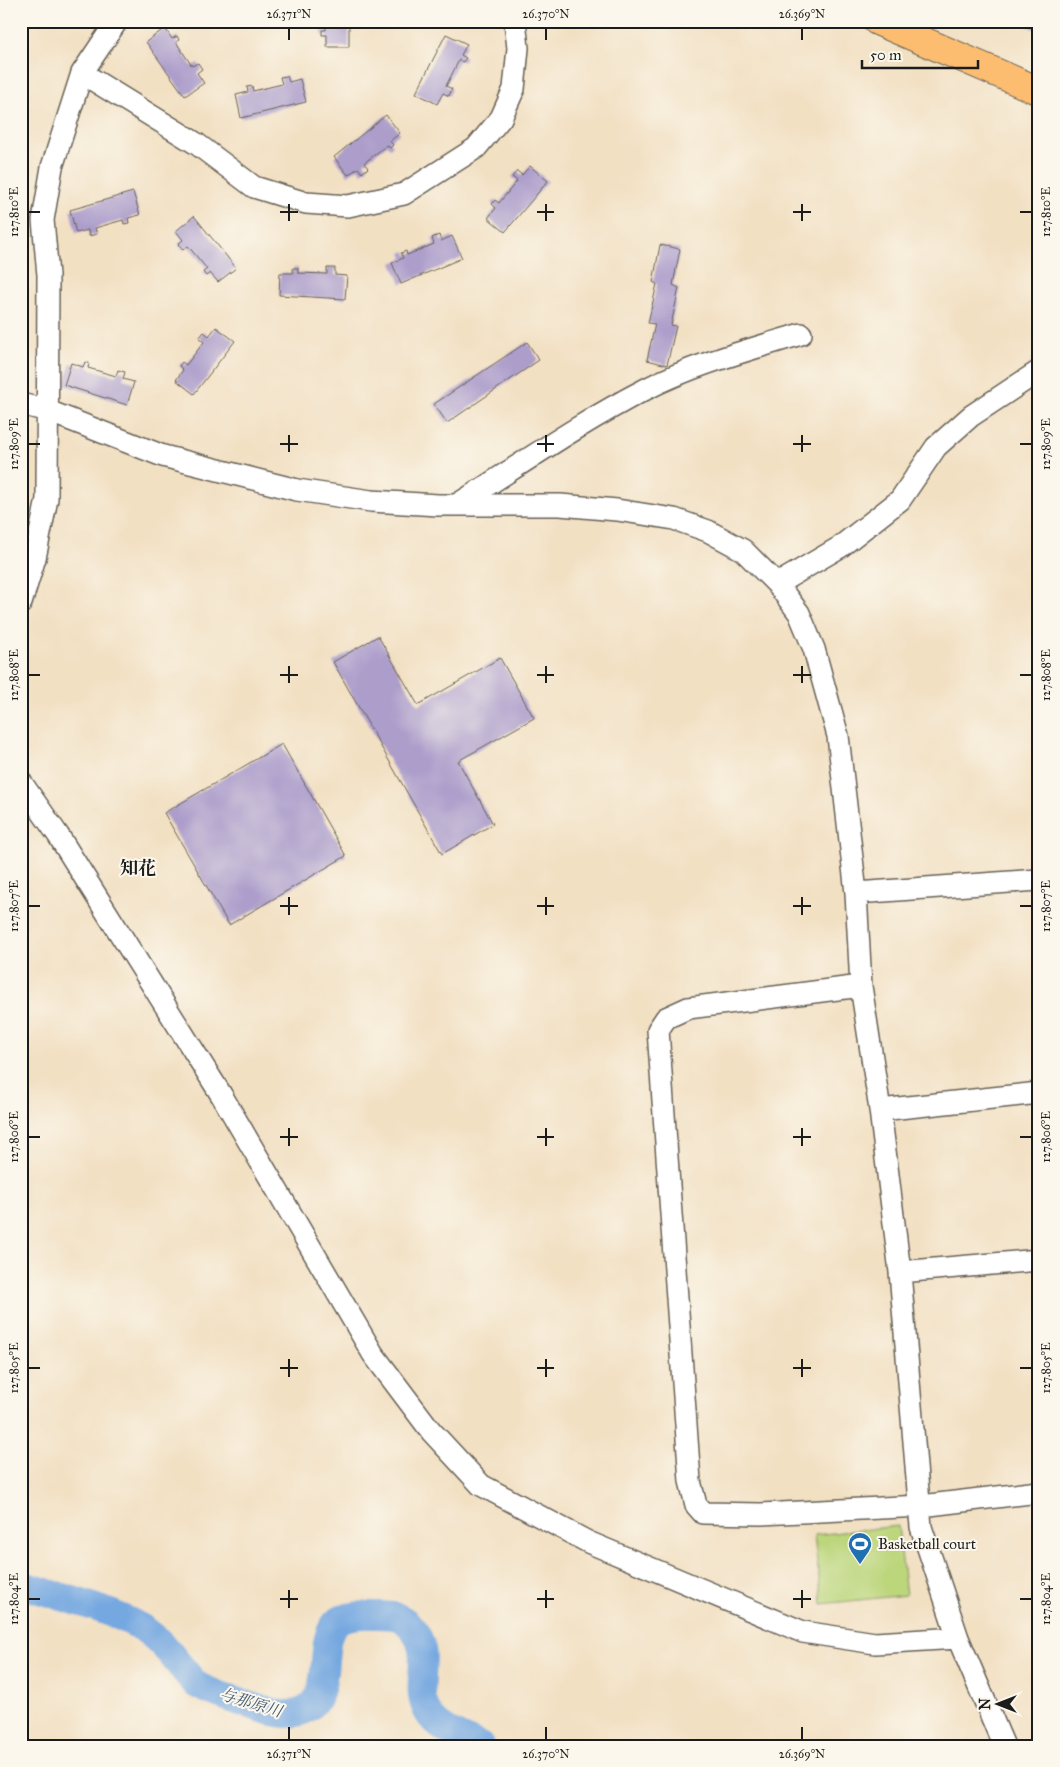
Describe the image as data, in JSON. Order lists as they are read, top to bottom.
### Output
{
  "districts": ["知花"],
  "water": ["与那原川"],
  "places": {
    "sports": ["Basketball court"]
  },
  "scale_bar": "50 m",
  "north": "left",
  "coordinates": [
    "26.371°N",
    "26.370°N",
    "26.369°N",
    "127.810°E",
    "127.809°E",
    "127.808°E",
    "127.807°E",
    "127.806°E",
    "127.805°E",
    "127.804°E"
  ]
}
